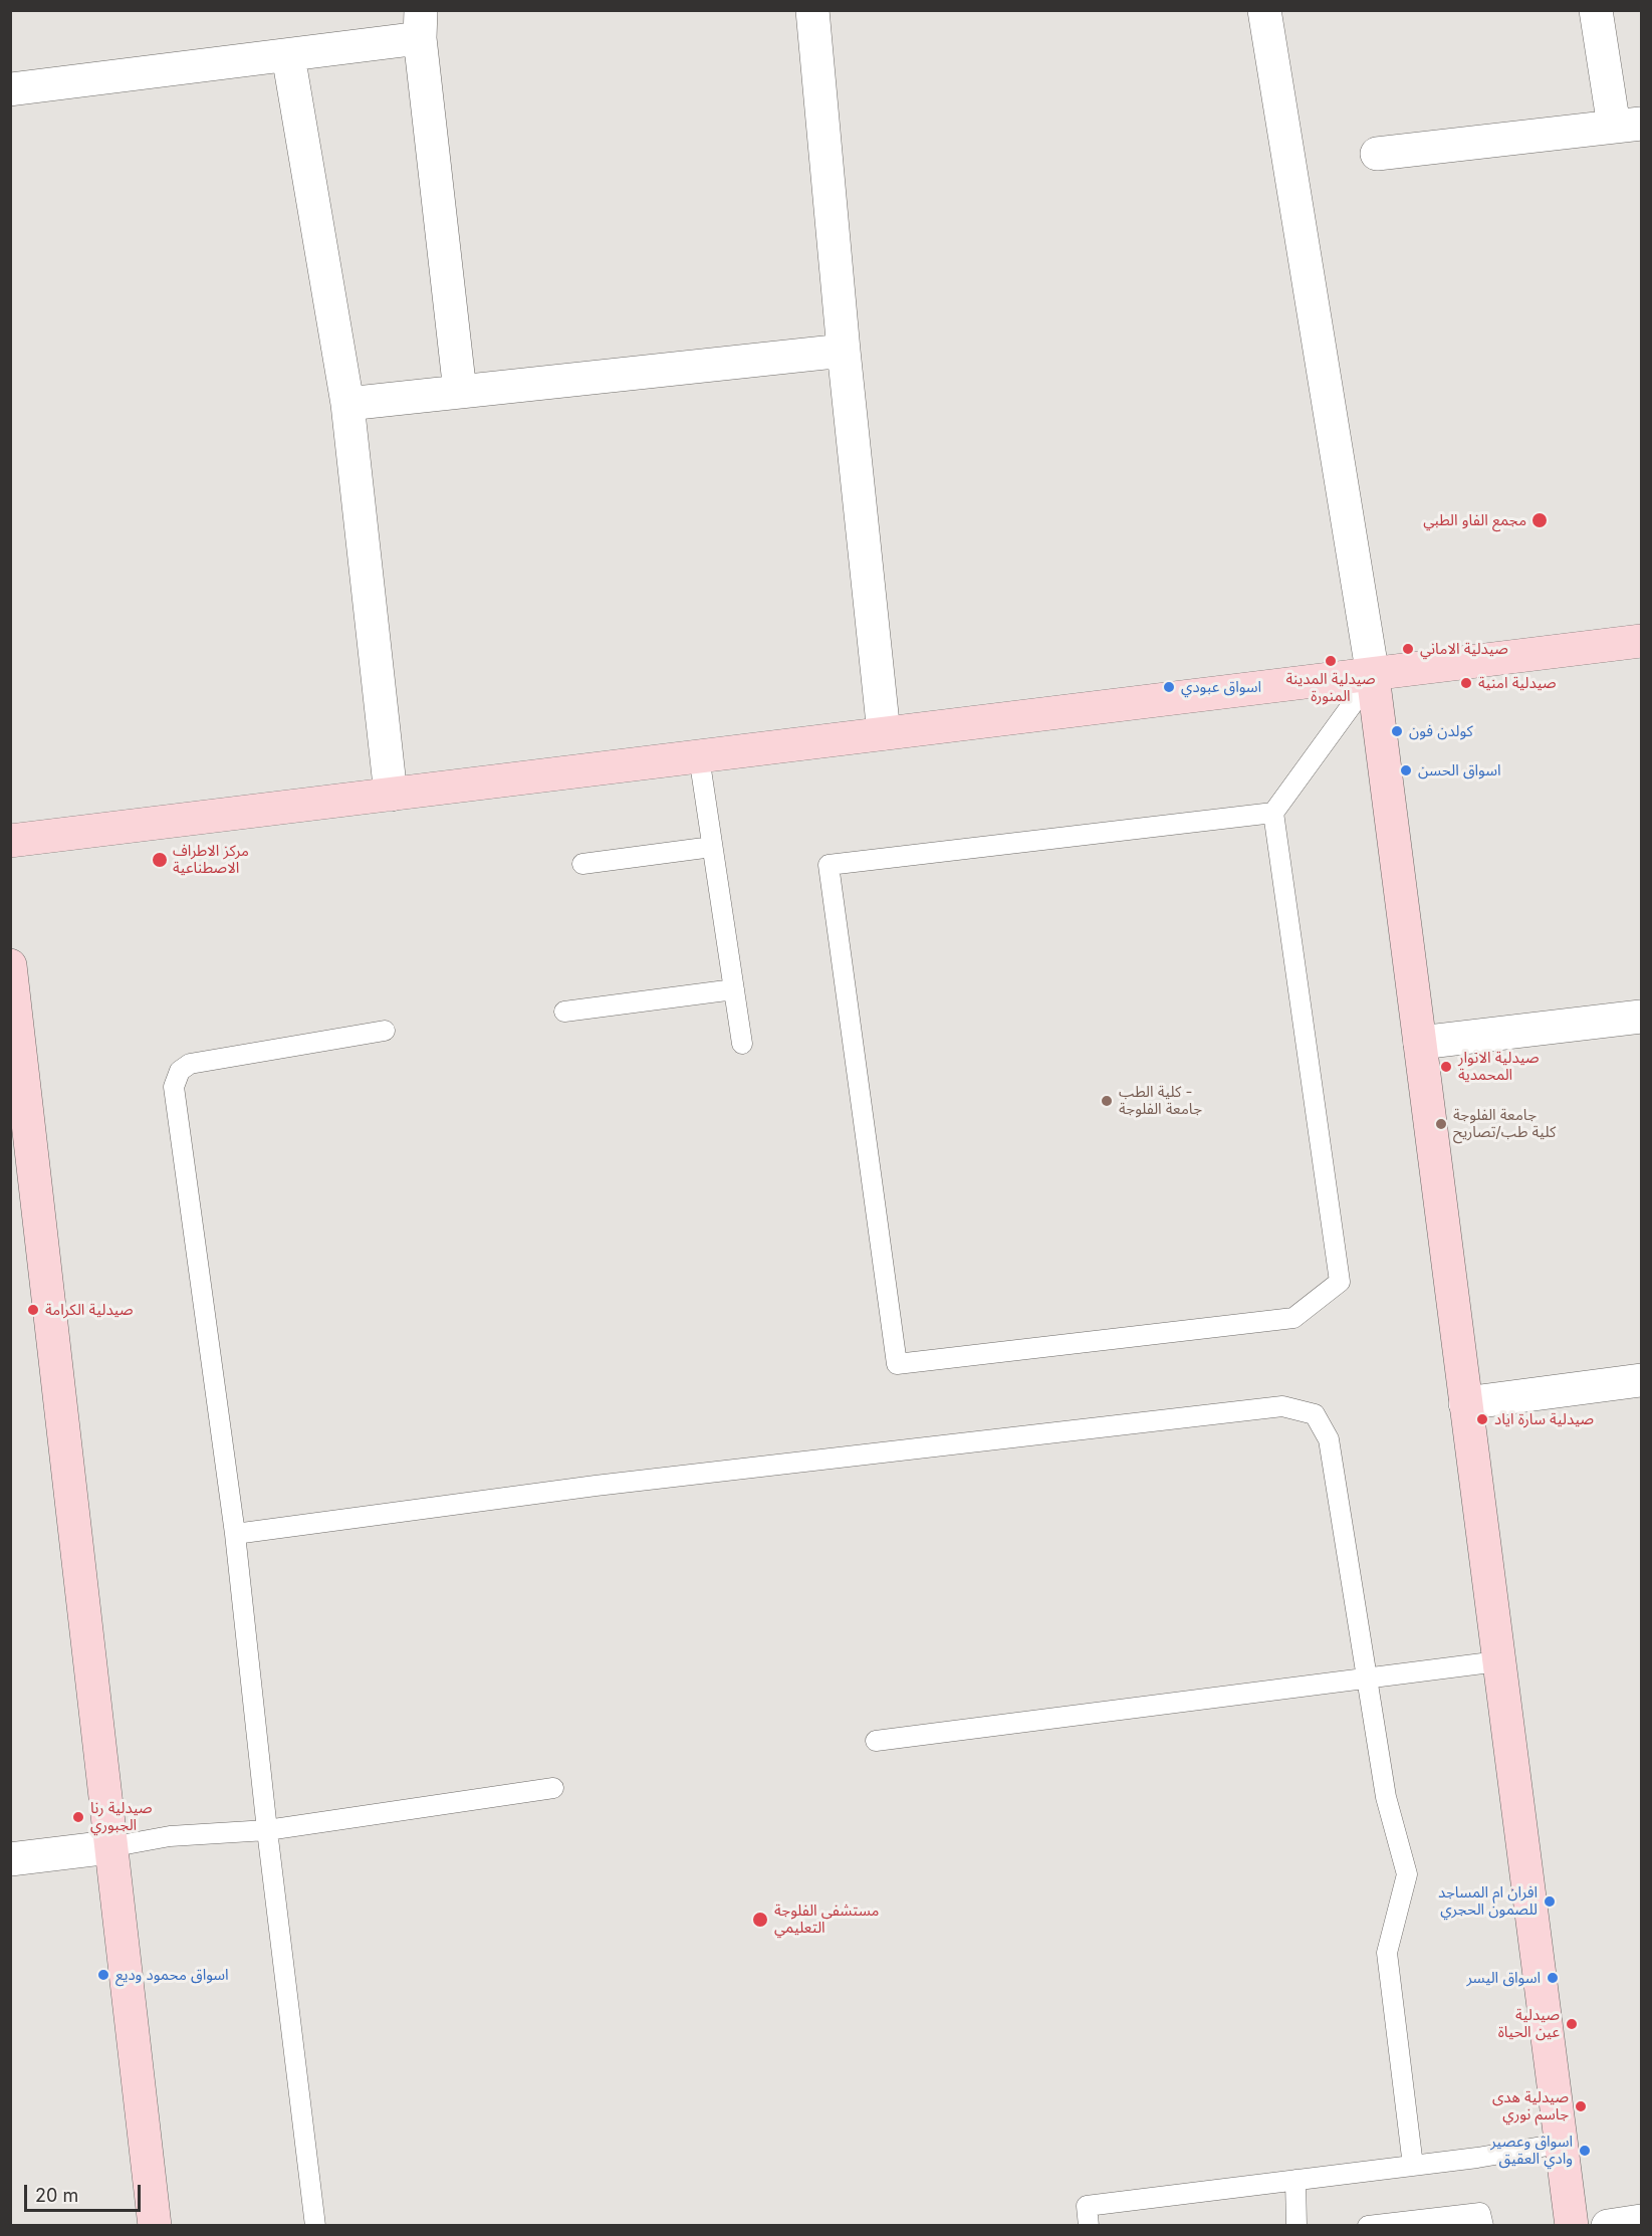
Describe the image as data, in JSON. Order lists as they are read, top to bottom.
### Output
{
  "places": [
    "مجمع الفاو الطبي",
    "صيدلية الاماني",
    "صيدلية المدينة المنورة",
    "صيدلية امنية",
    "اسواق عبودي",
    "كولدن فون",
    "اسواق الحسن",
    "مركز الاطراف الاصطناعية",
    "صيدلية الانوار المحمدية",
    "كلية الطب - جامعة الفلوجة",
    "جامعة الفلوجة كلية طب/تصاريح",
    "صيدلية الكرامة",
    "صيدلية سارة اياد",
    "صيدلية رنا الجبوري",
    "افران ام المساجد للصمون الحجري",
    "مستشفى الفلوجة التعليمي",
    "اسواق محمود وديع",
    "اسواق اليسر",
    "صيدلية عين الحياة",
    "صيدلية هدى جاسم نوري",
    "اسواق وعصير وادي العقيق"
  ],
  "scale_bar": "20 m"
}
